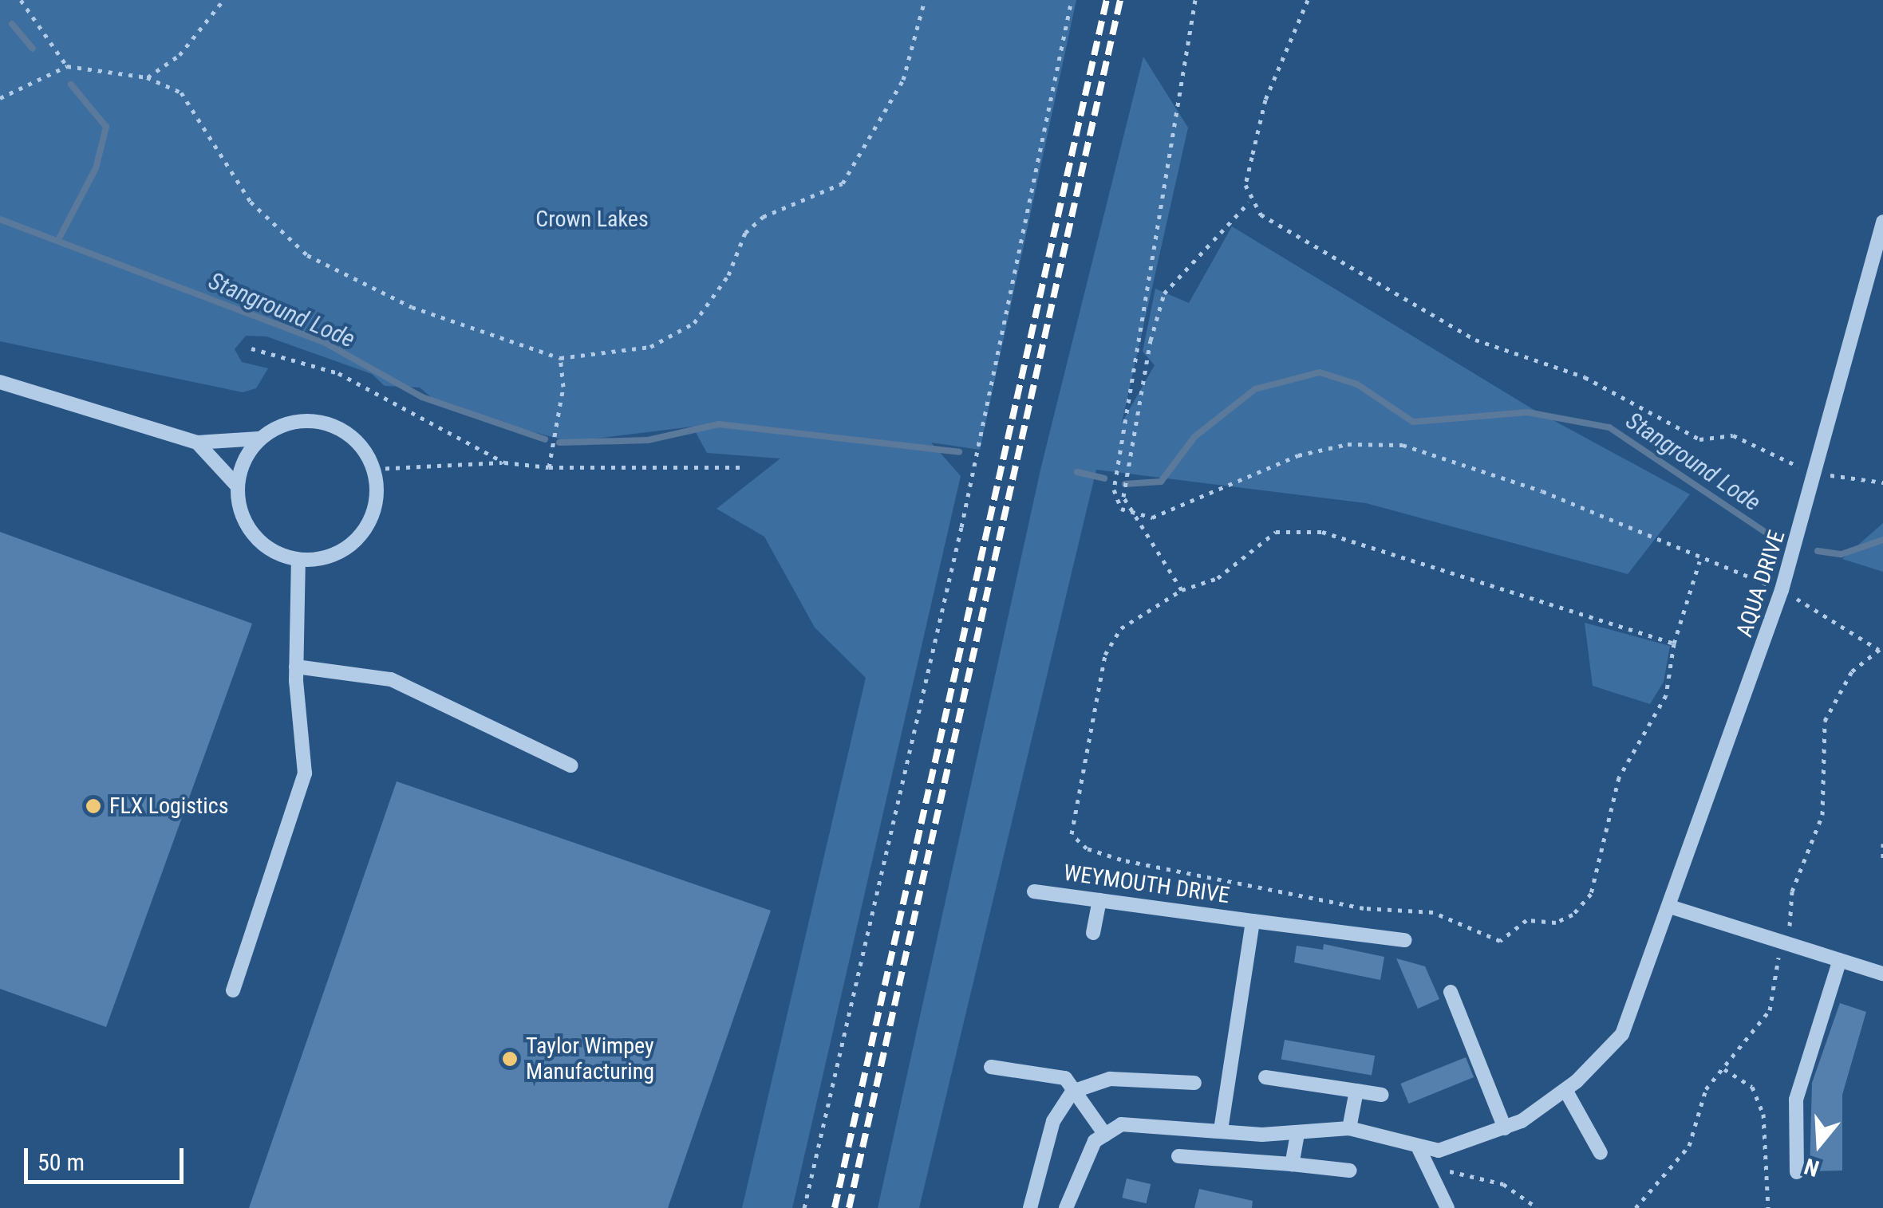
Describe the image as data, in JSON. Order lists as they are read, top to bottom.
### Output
{
  "streets": {
    "street": ["AQUA DRIVE", "WEYMOUTH DRIVE"]
  },
  "water": ["Stanground Lode"],
  "parks": ["Crown Lakes"],
  "places": ["FLX Logistics", "Taylor Wimpey Manufacturing"],
  "scale_bar": "50 m",
  "north": "bottom"
}
